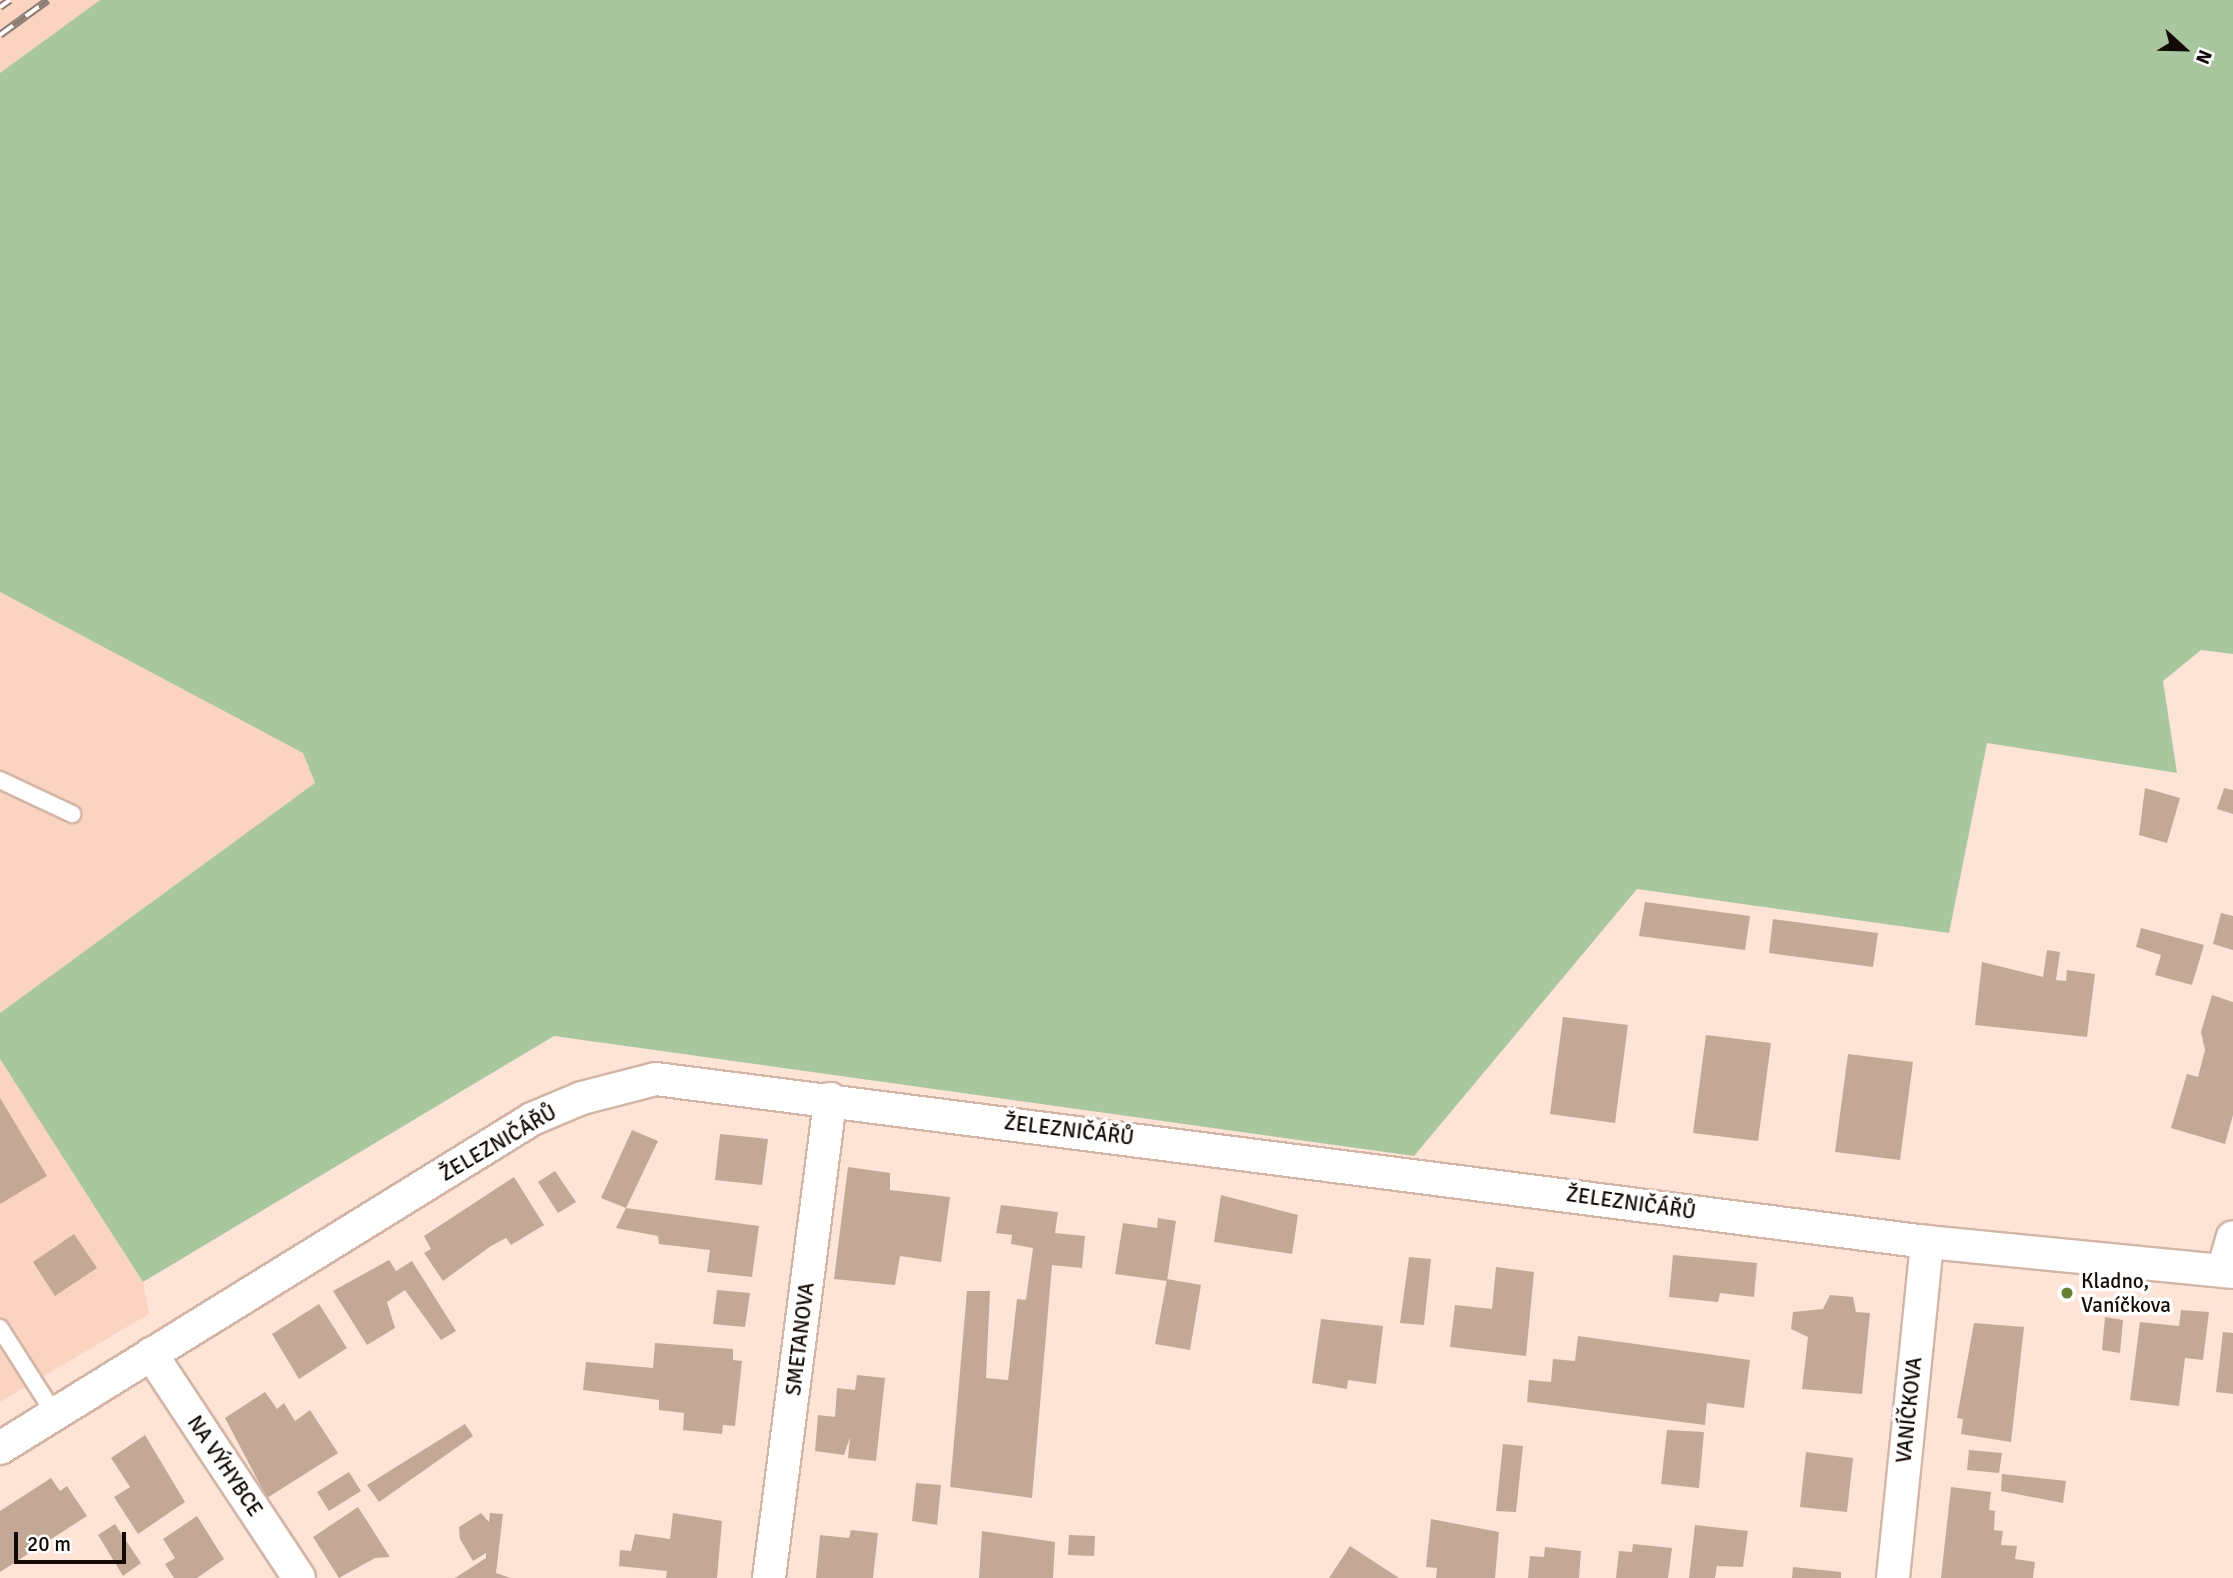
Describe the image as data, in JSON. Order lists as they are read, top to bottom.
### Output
{
  "streets": {
    "street": [
      "ŽELEZNIČÁŘŮ",
      "SMETANOVA",
      "VANÍČKOVA",
      "NA VÝHYBCE"
    ]
  },
  "crossings": [
    ["ŽELEZNIČÁŘŮ", "SMETANOVA"],
    ["ŽELEZNIČÁŘŮ", "VANÍČKOVA"],
    ["ŽELEZNIČÁŘŮ", "NA VÝHYBCE"]
  ],
  "places": ["Kladno, Vaníčkova"],
  "scale_bar": "20 m",
  "north": "right"
}
